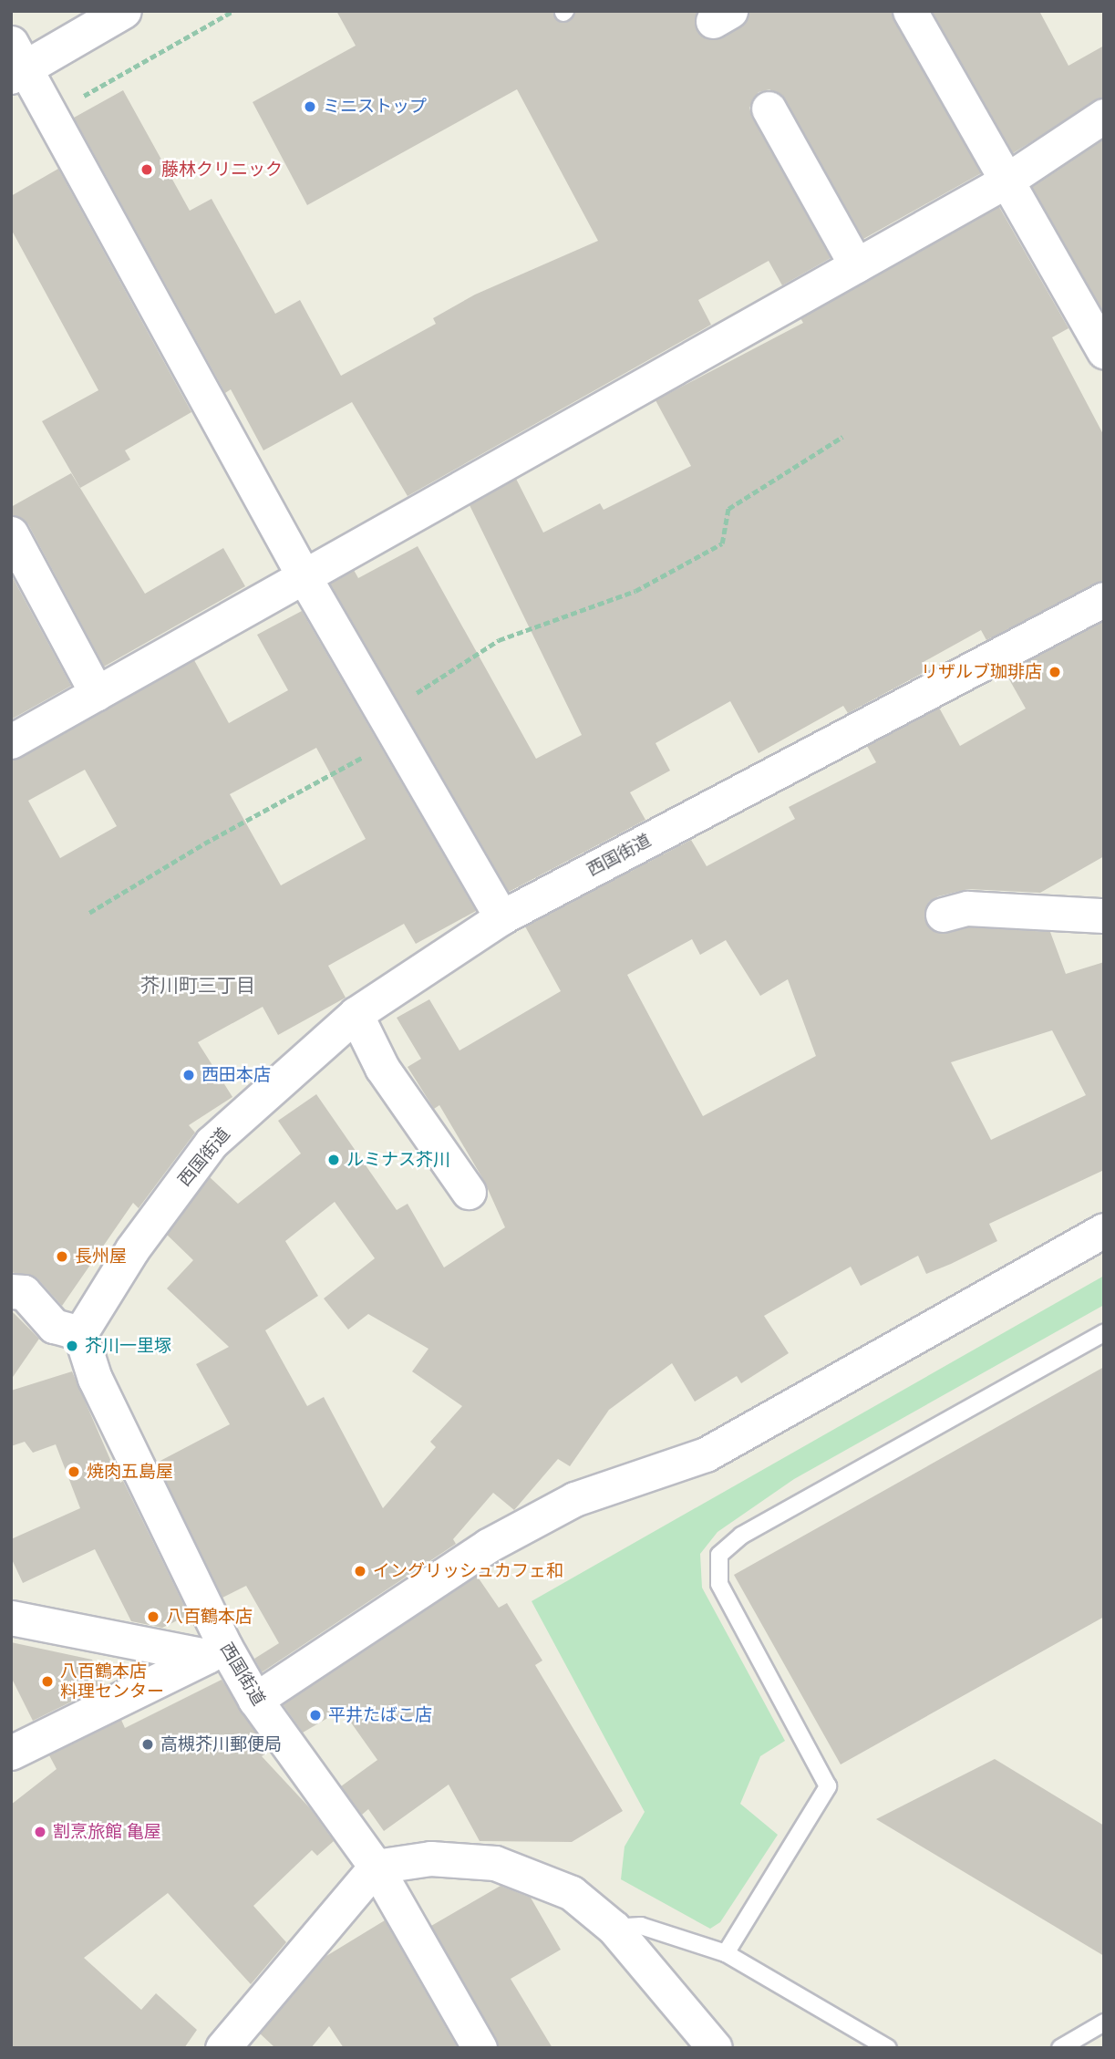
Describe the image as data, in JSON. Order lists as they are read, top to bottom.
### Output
{
  "streets": {
    "street": ["西国街道"]
  },
  "districts": ["芥川町三丁目"],
  "places": [
    "ミニストップ",
    "藤林クリニック",
    "リザルブ珈琲店",
    "西田本店",
    "ルミナス芥川",
    "長州屋",
    "芥川一里塚",
    "焼肉五島屋",
    "イングリッシュカフェ和",
    "八百鶴本店",
    "八百鶴本店 料理センター",
    "平井たばこ店",
    "高槻芥川郵便局",
    "割烹旅館 亀屋"
  ]
}
